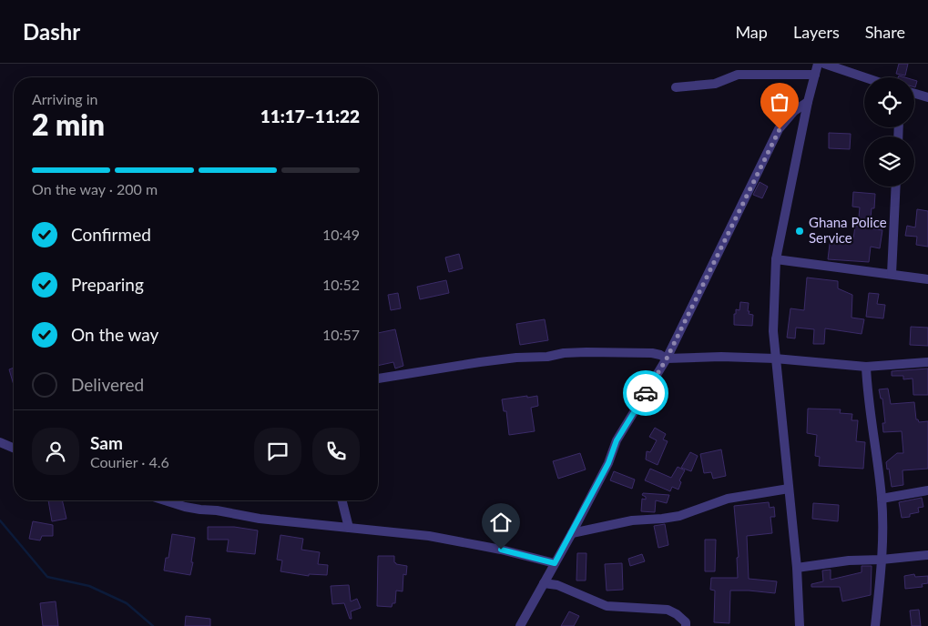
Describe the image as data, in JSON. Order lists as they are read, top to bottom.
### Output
{
  "places": ["Ghana Police Service"],
  "page": {
    "header": "Dashr",
    "nav": ["Map", "Layers", "Share"],
    "heading": ["2 min", "Arriving in", "11:17–11:22"],
    "panel": ["Sam", "Courier · 4.6"],
    "bar": "On the way · 200 m",
    "list": [
      ["Confirmed", "10:49"],
      ["Preparing", "10:52"],
      ["On the way", "10:57"],
      "Delivered"
    ]
  }
}
